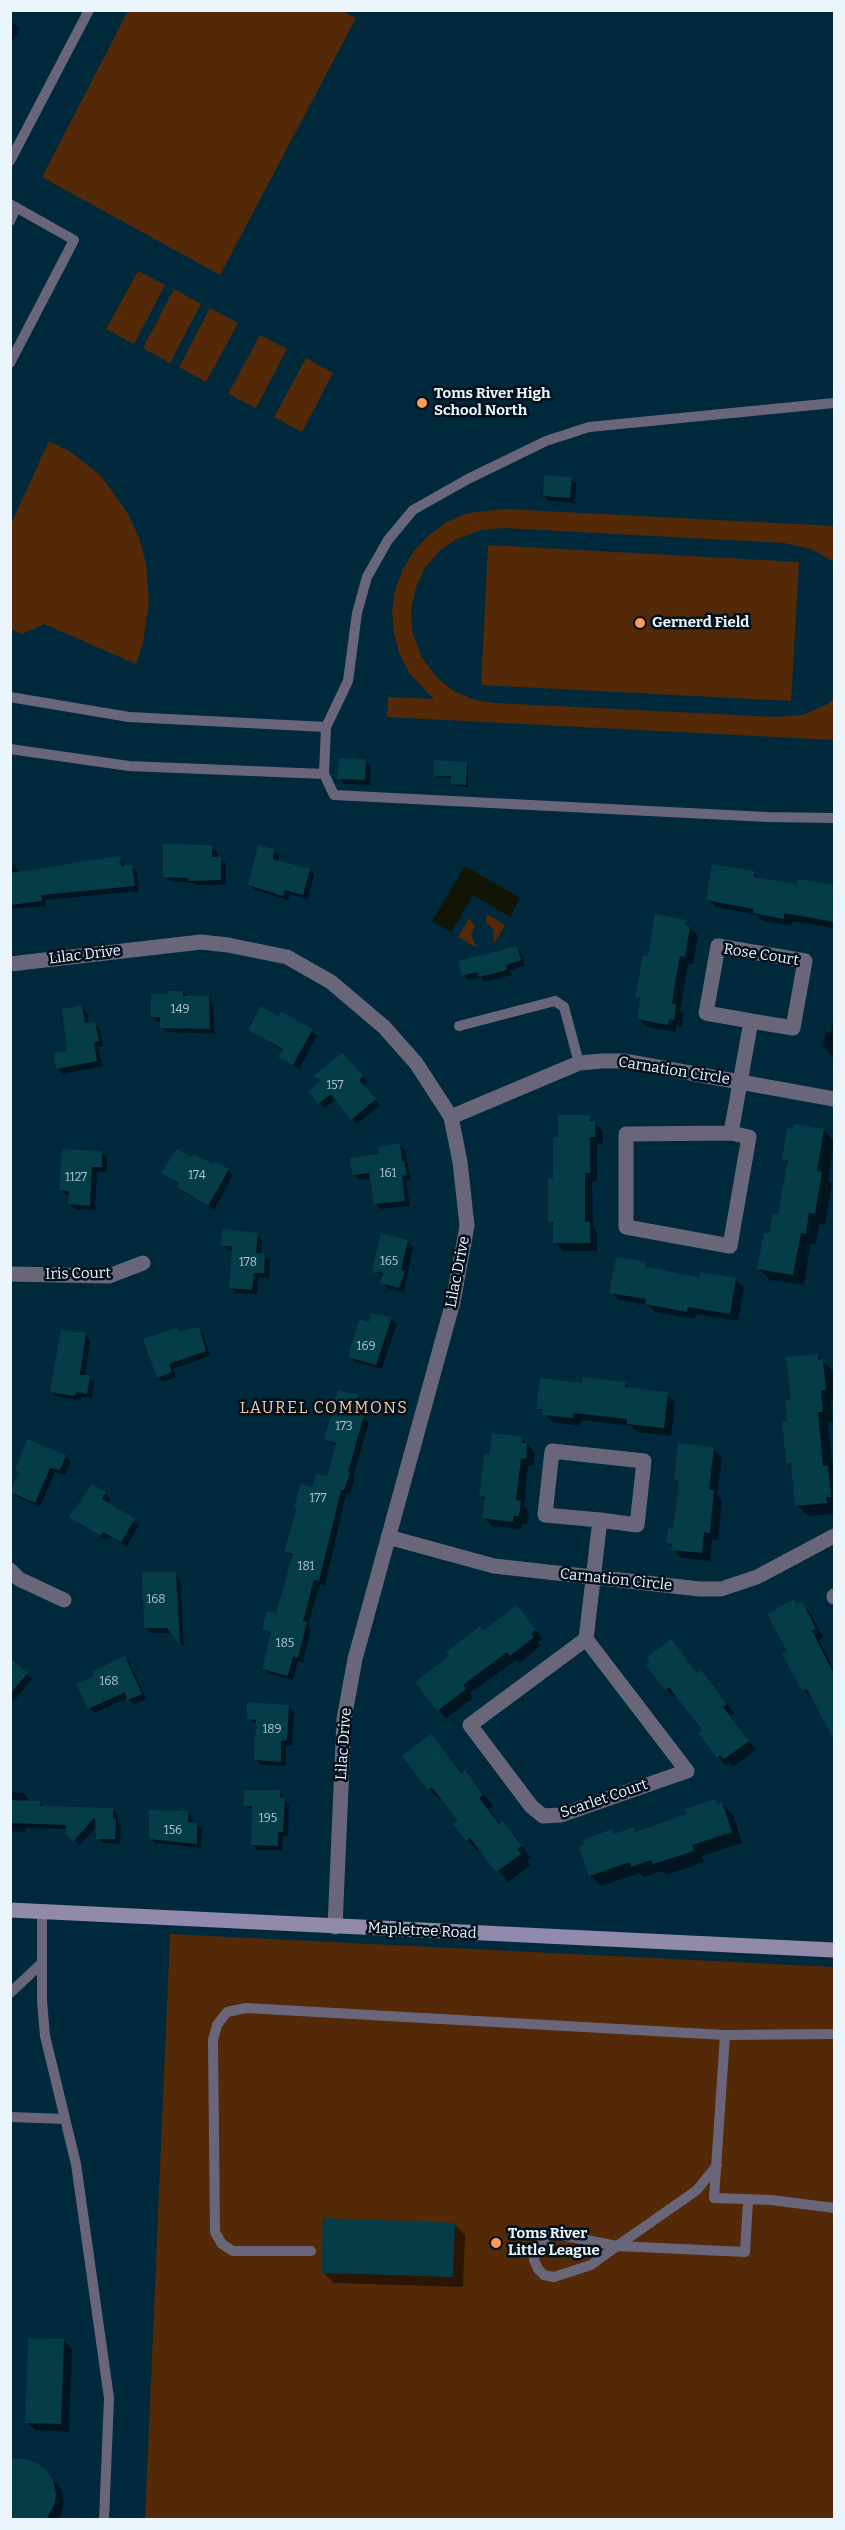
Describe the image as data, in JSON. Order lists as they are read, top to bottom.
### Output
{
  "streets": {
    "street": [
      "Lilac Drive",
      "Rose Court",
      "Carnation Circle",
      "Iris Court",
      "Scarlet Court",
      "Mapletree Road"
    ]
  },
  "crossings": [
    ["Lilac Drive", "Carnation Circle"],
    ["Lilac Drive", "Mapletree Road"]
  ],
  "districts": ["LAUREL COMMONS"],
  "places": ["Toms River High School North", "Gernerd Field", "Toms River Little League"],
  "house_numbers": [
    "149",
    "157",
    "161",
    "174",
    "1127",
    "165",
    "178",
    "169",
    "173",
    "177",
    "181",
    "168",
    "185",
    "168",
    "189",
    "195",
    "156"
  ]
}
